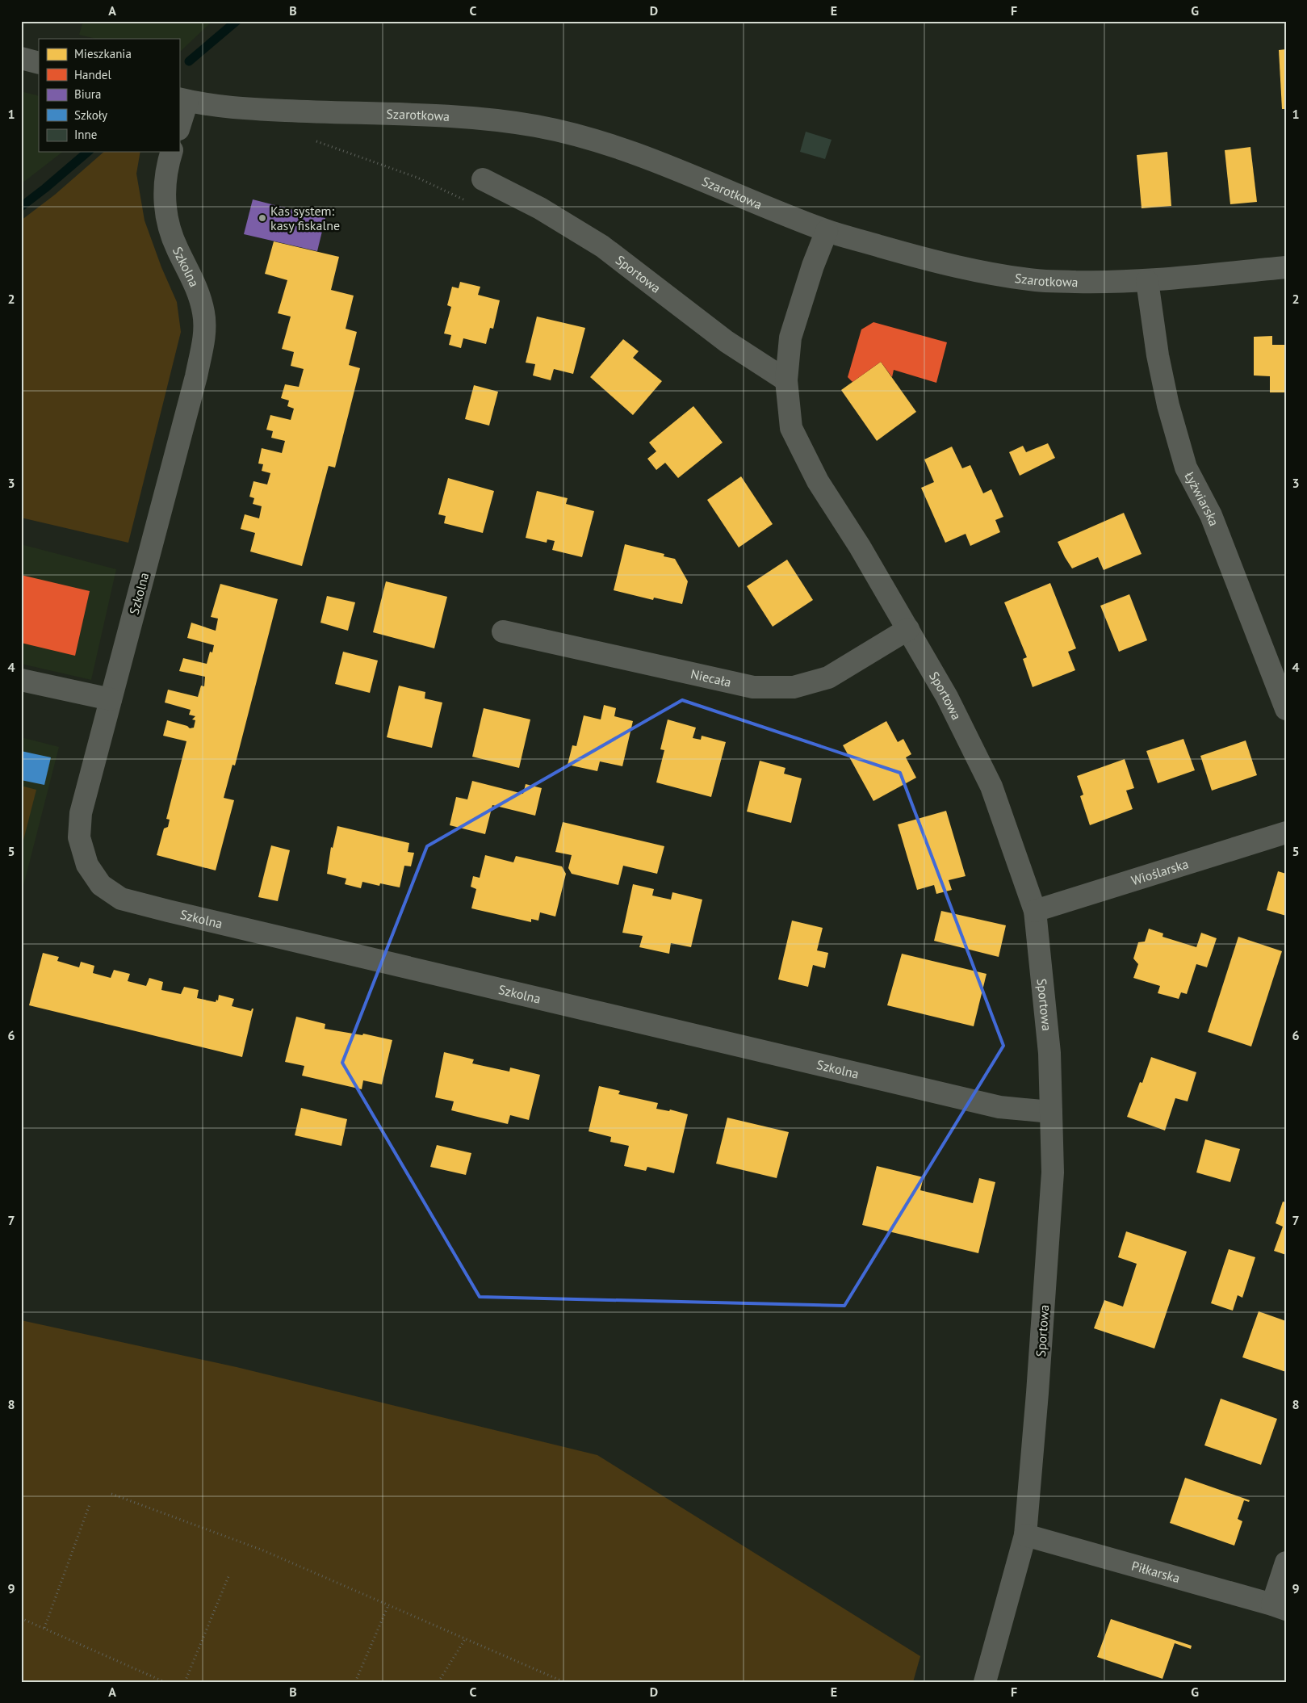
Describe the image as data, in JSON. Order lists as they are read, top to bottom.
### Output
{
  "streets": {
    "street": [
      "Szarotkowa",
      "Szkolna",
      "Sportowa",
      "Łyżwiarska",
      "Niecała",
      "Wioślarska",
      "Piłkarska"
    ]
  },
  "crossings": [
    ["Szarotkowa", "Sportowa"],
    ["Szarotkowa", "Łyżwiarska"],
    ["Szkolna", "Sportowa"],
    ["Sportowa", "Niecała"],
    ["Sportowa", "Wioślarska"],
    ["Sportowa", "Piłkarska"]
  ],
  "places": ["Kas system: kasy fiskalne"],
  "legend": [
    "Mieszkania",
    "Handel",
    "Biura",
    "Szkoły",
    "Inne"
  ],
  "grid": {
    "columns": [
      "A",
      "B",
      "C",
      "D",
      "E",
      "F",
      "G"
    ],
    "rows": [
      "1",
      "2",
      "3",
      "4",
      "5",
      "6",
      "7",
      "8",
      "9"
    ]
  }
}
